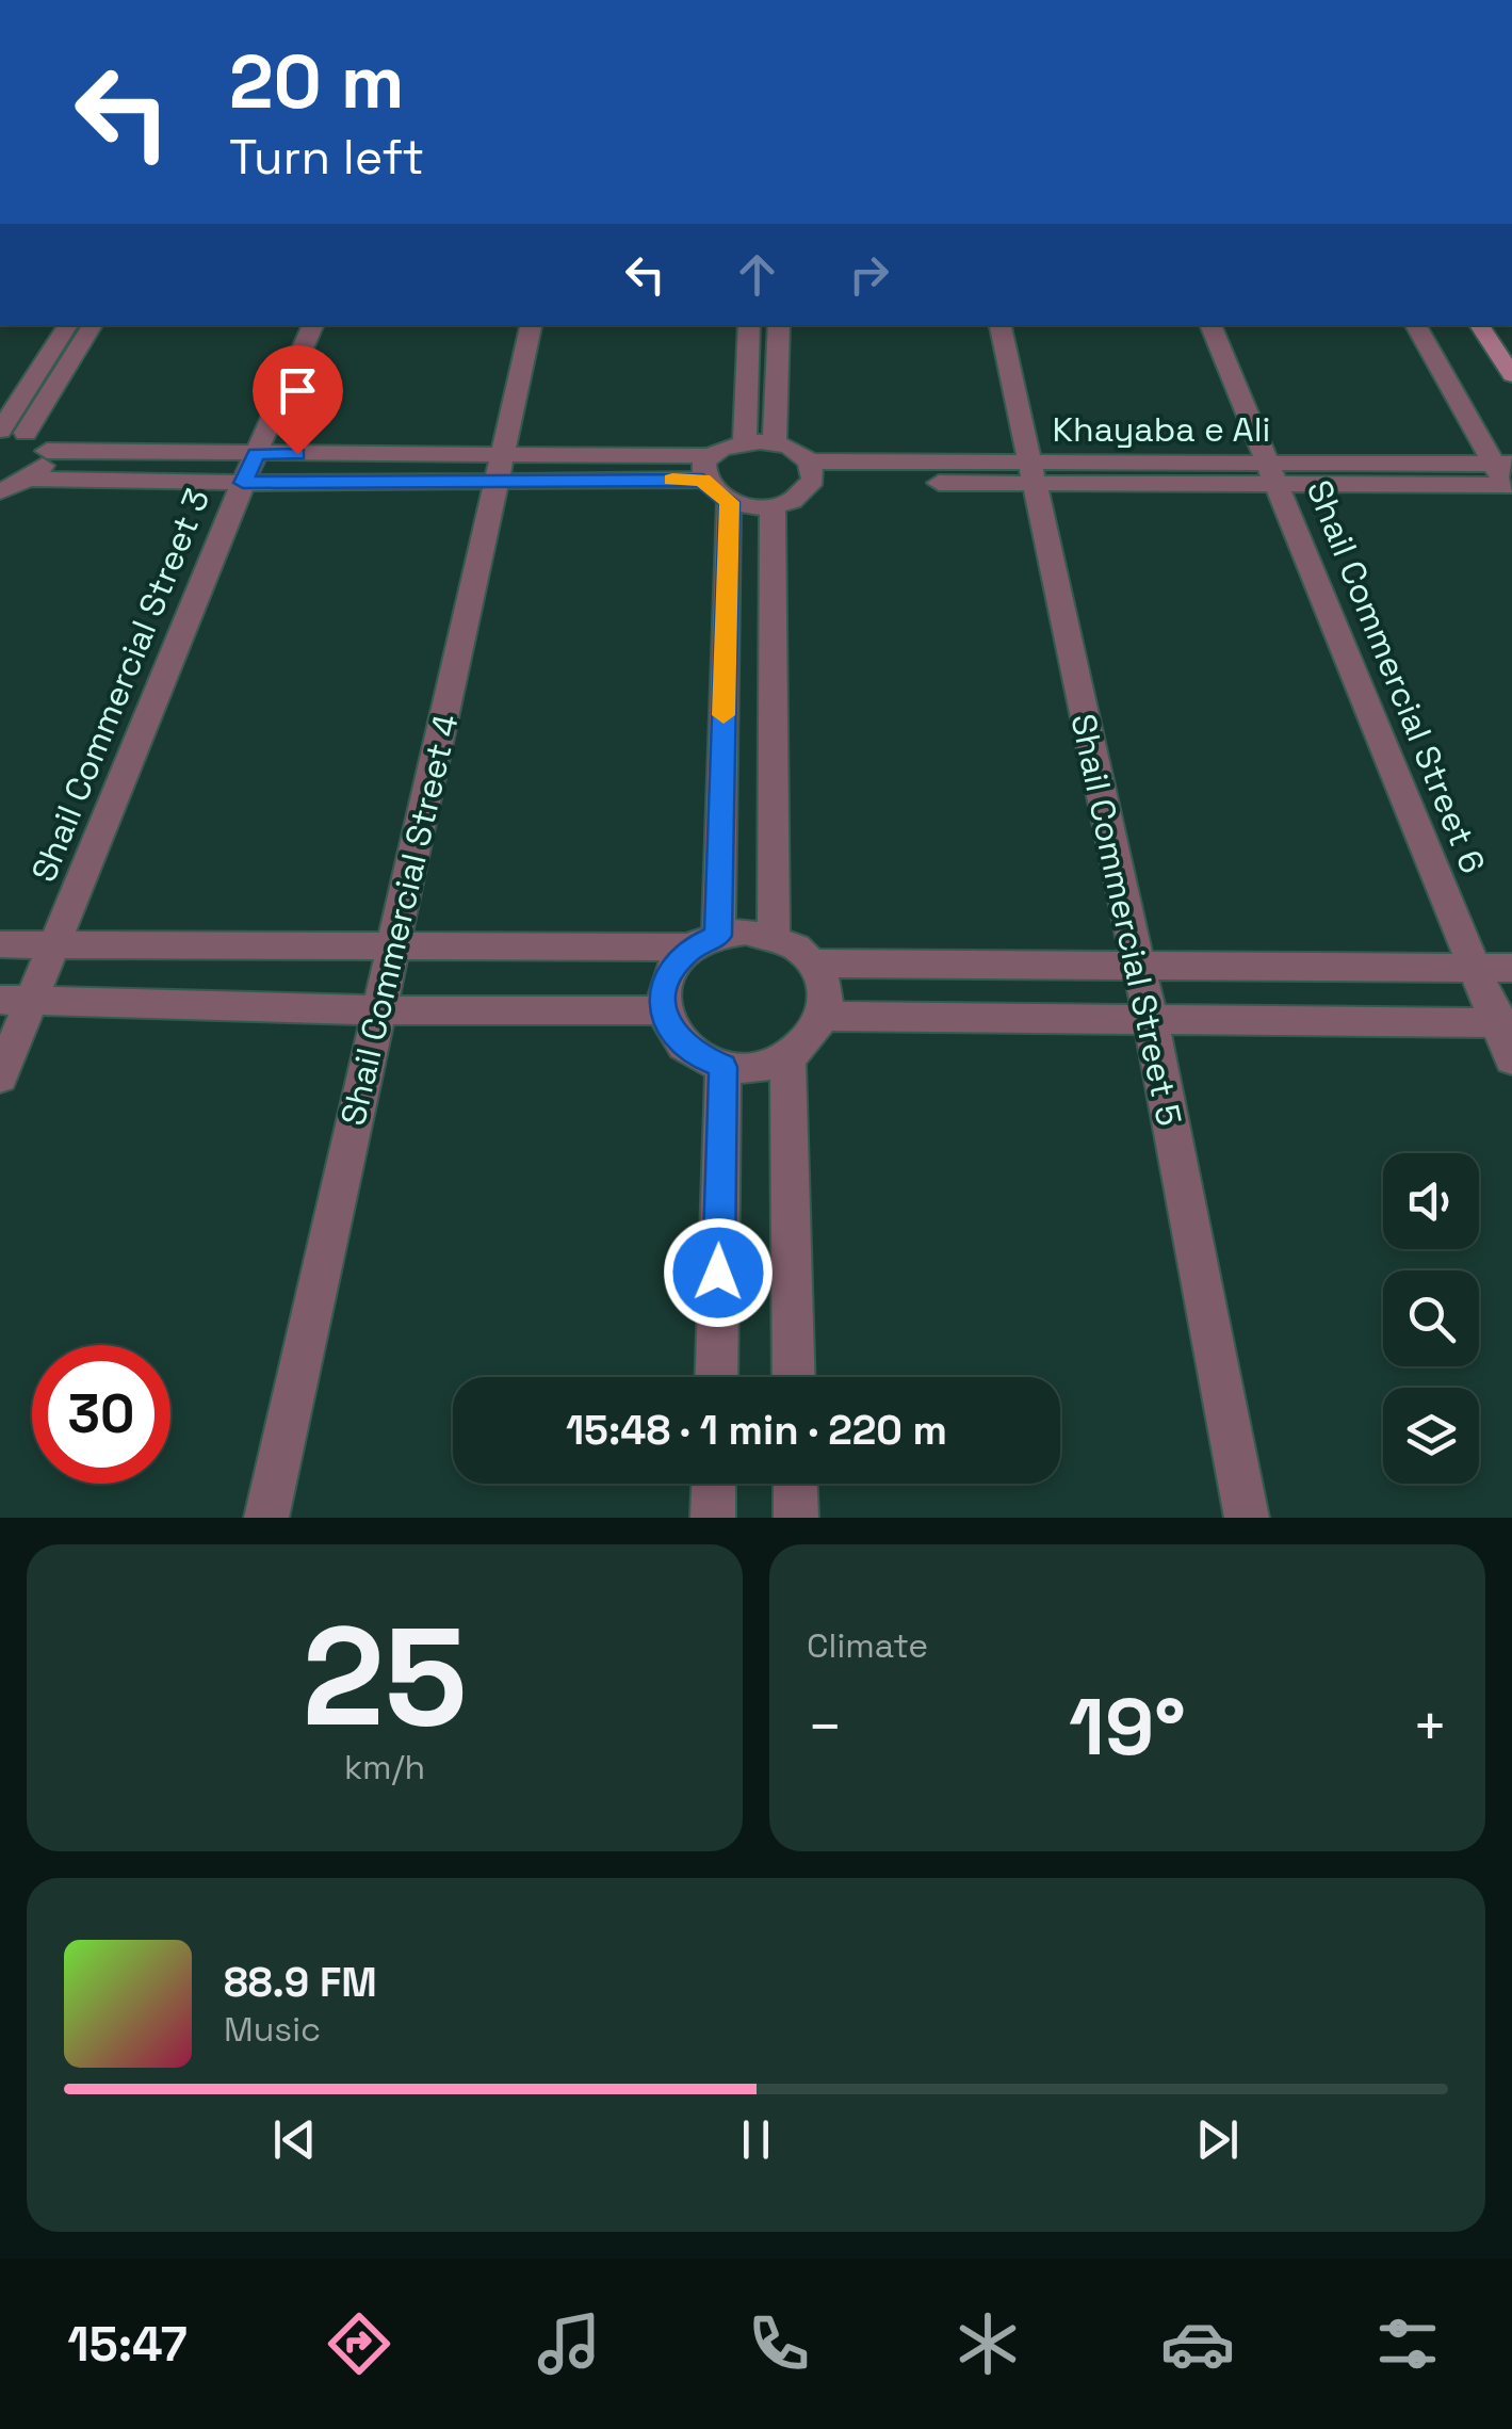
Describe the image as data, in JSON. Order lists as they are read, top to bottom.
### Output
{
  "streets": {
    "street": [
      "Khayaba e Ali",
      "Shail Commercial Street 6",
      "Shail Commercial Street 3",
      "Shail Commercial Street 4",
      "Shail Commercial Street 5"
    ]
  },
  "crossings": [
    ["Khayaba e Ali", "Shail Commercial Street 6"],
    ["Khayaba e Ali", "Shail Commercial Street 5"]
  ],
  "page": {
    "turn": ["20 m", "Turn left"],
    "limit": "30",
    "trip": "15:48 · 1 min · 220 m",
    "tile": [
      ["25", "km/h"],
      "Climate"
    ],
    "heat": ["−", "19°", "+"],
    "song": ["88.9 FM", "Music"],
    "tabs": "15:47"
  }
}
